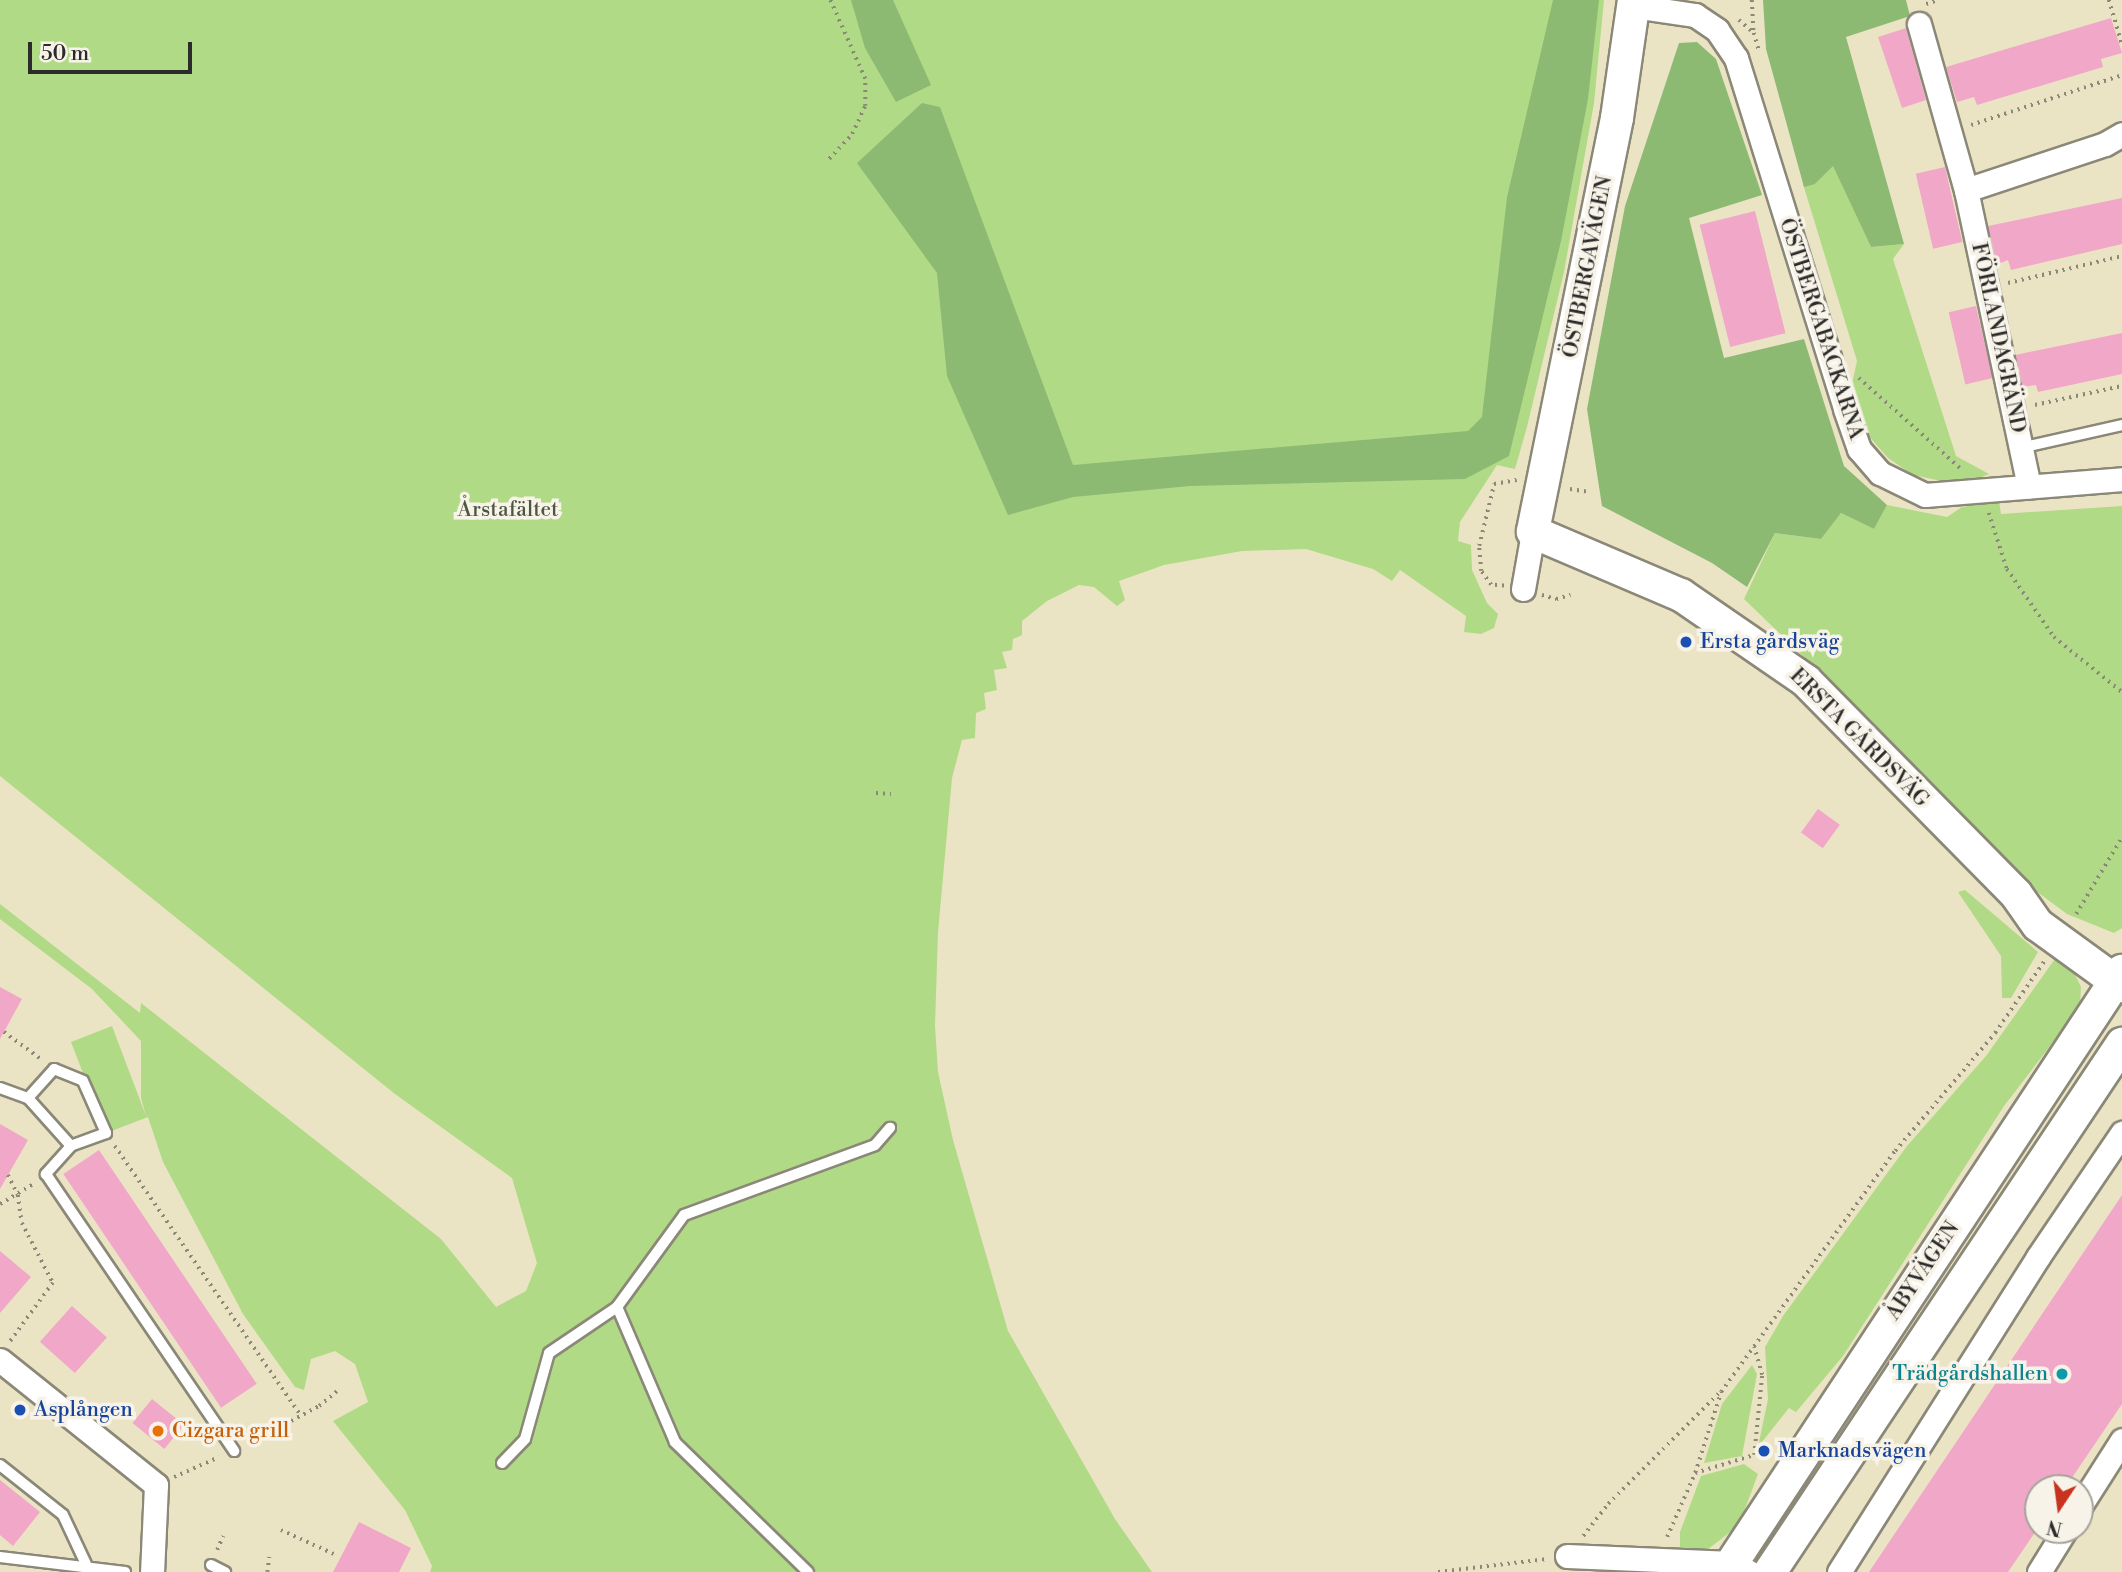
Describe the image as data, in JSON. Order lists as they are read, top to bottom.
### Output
{
  "streets": {
    "street": [
      "ÖSTBERGAVÄGEN",
      "ÖSTBERGABACKARNA",
      "FÖRLANDAGRÄND",
      "ERSTA GÅRDSVÄG",
      "ÅBYVÄGEN"
    ]
  },
  "crossings": [
    ["ÖSTBERGAVÄGEN", "ÖSTBERGABACKARNA"],
    ["ÖSTBERGAVÄGEN", "ERSTA GÅRDSVÄG"],
    ["ÖSTBERGABACKARNA", "FÖRLANDAGRÄND"],
    ["ERSTA GÅRDSVÄG", "ÅBYVÄGEN"]
  ],
  "parks": ["Årstafältet"],
  "places": [
    "Ersta gårdsväg",
    "Trädgårdshallen",
    "Asplången",
    "Cizgara grill",
    "Marknadsvägen"
  ],
  "scale_bar": "50 m",
  "north": "bottom"
}
